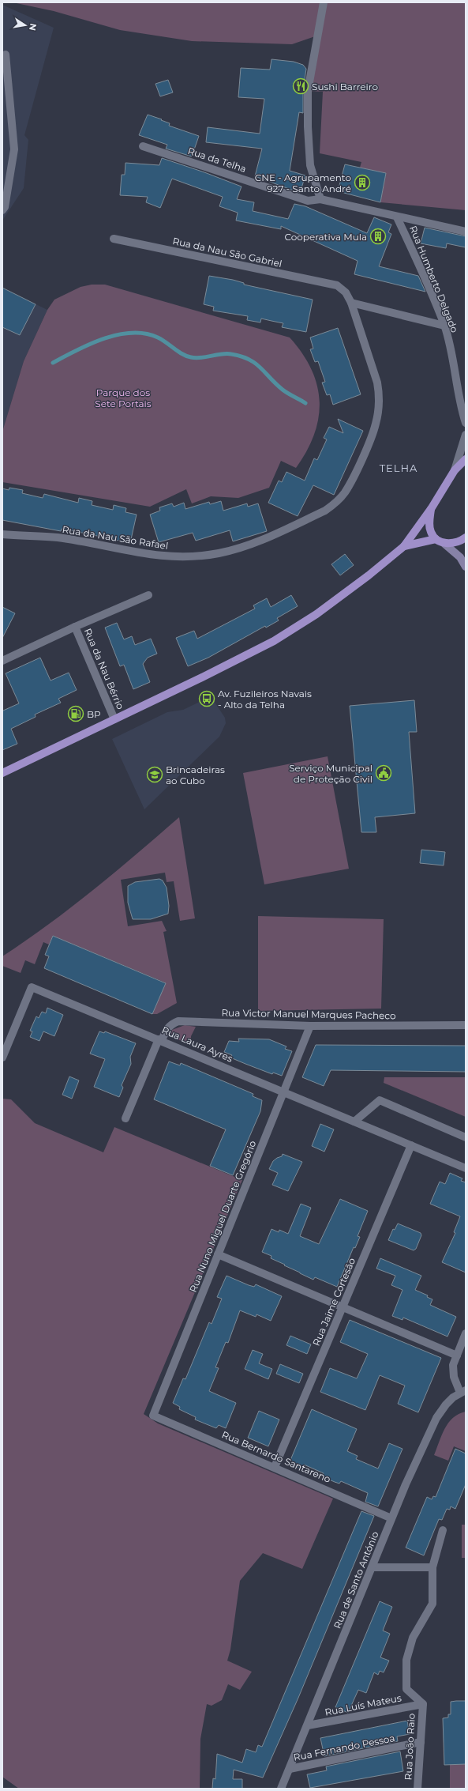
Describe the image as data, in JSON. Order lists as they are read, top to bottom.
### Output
{
  "streets": {
    "street": [
      "Rua da Telha",
      "Rua da Nau São Gabriel",
      "Rua Humberto Delgado",
      "Rua da Nau São Rafael",
      "Rua da Nau Bérrio",
      "Rua Victor Manuel Marques Pacheco",
      "Rua Laura Ayres",
      "Rua Nuno Miguel Duarte Gregório",
      "Rua Jaime Cortesão",
      "Rua Bernardo Santareno",
      "Rua de Santo António",
      "Rua Luís Mateus",
      "Rua João Raio",
      "Rua Fernando Pessoa"
    ]
  },
  "crossings": [
    ["Rua da Telha", "Rua Humberto Delgado"],
    ["Rua da Nau São Gabriel", "Rua da Nau São Rafael"],
    ["Rua Victor Manuel Marques Pacheco", "Rua Laura Ayres"],
    ["Rua Victor Manuel Marques Pacheco", "Rua Nuno Miguel Duarte Gregório"],
    ["Rua Laura Ayres", "Rua Nuno Miguel Duarte Gregório"],
    ["Rua Laura Ayres", "Rua Jaime Cortesão"],
    ["Rua Nuno Miguel Duarte Gregório", "Rua Bernardo Santareno"],
    ["Rua Jaime Cortesão", "Rua Bernardo Santareno"],
    ["Rua Bernardo Santareno", "Rua de Santo António"],
    ["Rua de Santo António", "Rua Luís Mateus"],
    ["Rua de Santo António", "Rua Fernando Pessoa"],
    ["Rua Luís Mateus", "Rua João Raio"],
    ["Rua João Raio", "Rua Fernando Pessoa"]
  ],
  "districts": ["TELHA"],
  "parks": ["Parque dos Sete Portais"],
  "places": {
    "restaurant": ["Sushi Barreiro"],
    "building": ["CNE - Agrupamento 927 - Santo André", "Cooperativa Mula"],
    "bus stop": ["Av. Fuzileiros Navais - Alto da Telha"],
    "fuel station": ["BP"],
    "public building": ["Serviço Municipal de Proteção Civil"],
    "school or university": ["Brincadeiras ao Cubo"]
  },
  "north": "right"
}
